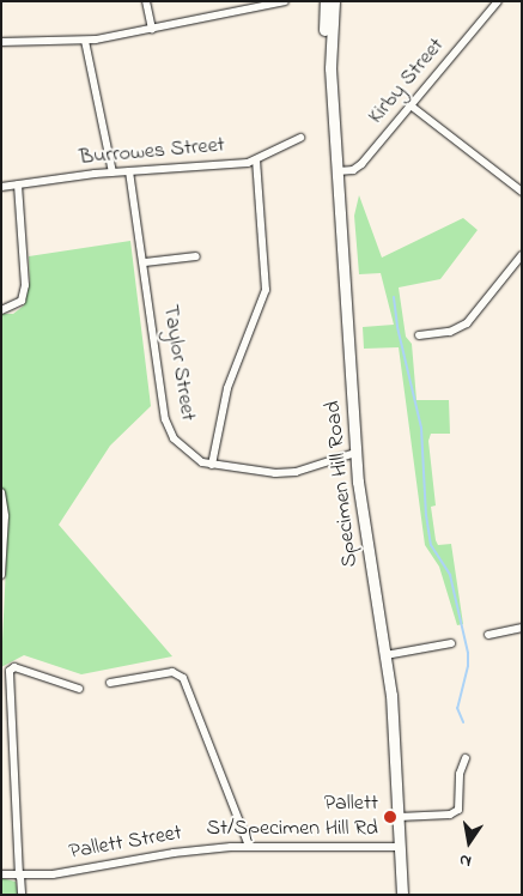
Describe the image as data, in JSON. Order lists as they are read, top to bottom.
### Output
{
  "streets": {
    "main road": ["Specimen Hill Road"],
    "street": [
      "Kirby Street",
      "Burrowes Street",
      "Taylor Street",
      "Pallett Street"
    ]
  },
  "crossings": [
    ["Kirby Street", "Specimen Hill Road"],
    ["Burrowes Street", "Taylor Street"],
    ["Taylor Street", "Specimen Hill Road"],
    ["Specimen Hill Road", "Pallett Street"]
  ],
  "places": ["Pallett St/Specimen Hill Rd"],
  "north": "bottom"
}
